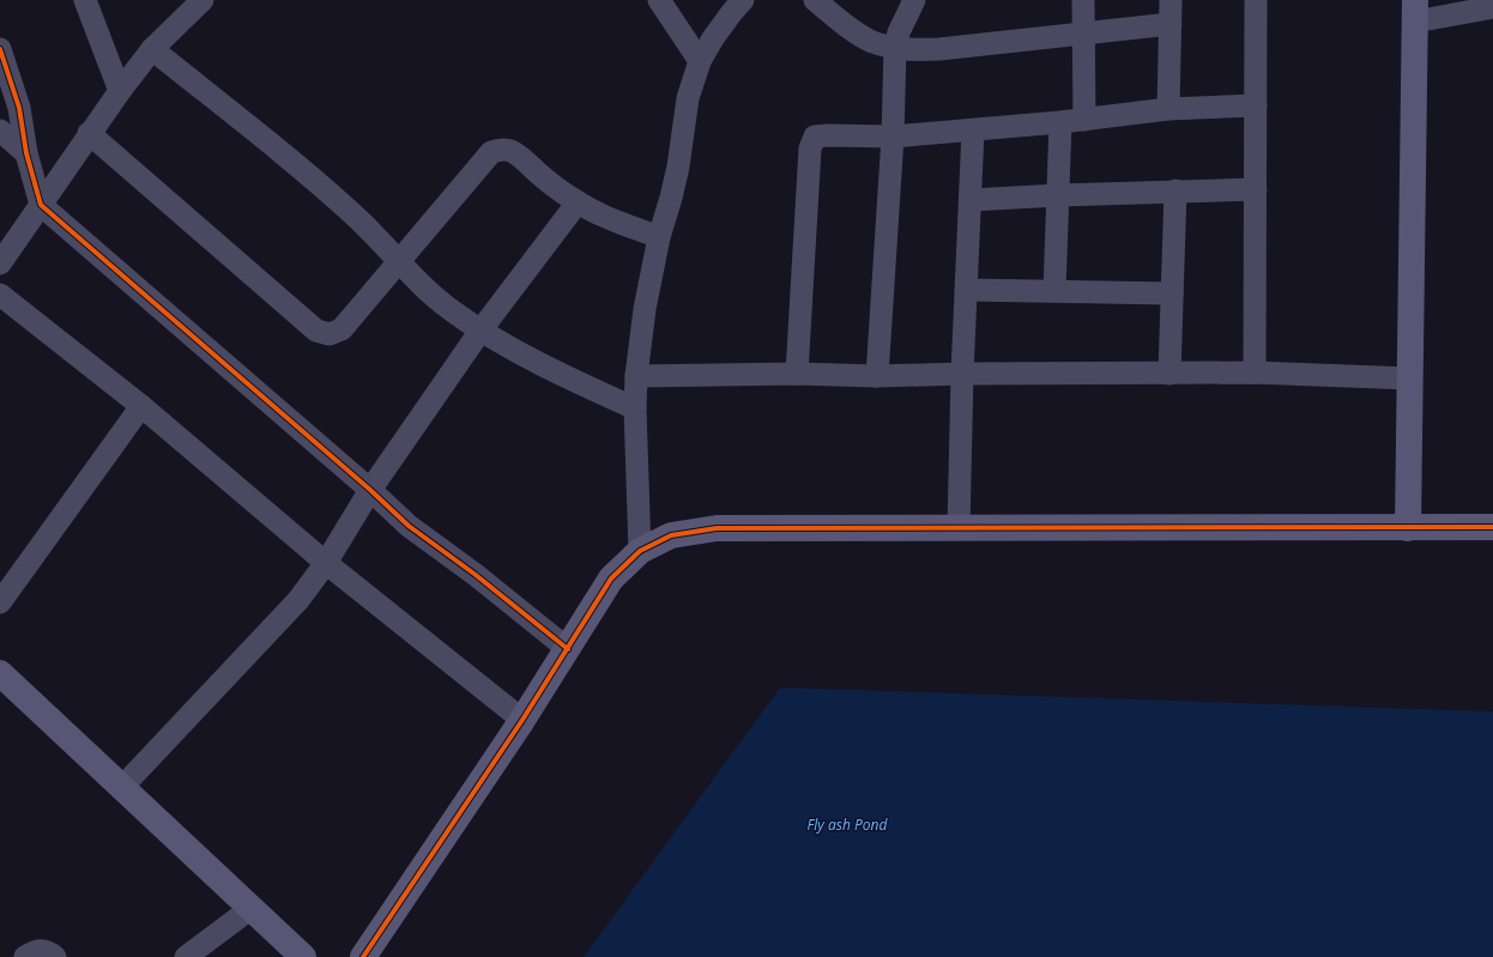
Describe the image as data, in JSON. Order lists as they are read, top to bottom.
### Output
{
  "water": ["Fly ash Pond"]
}
